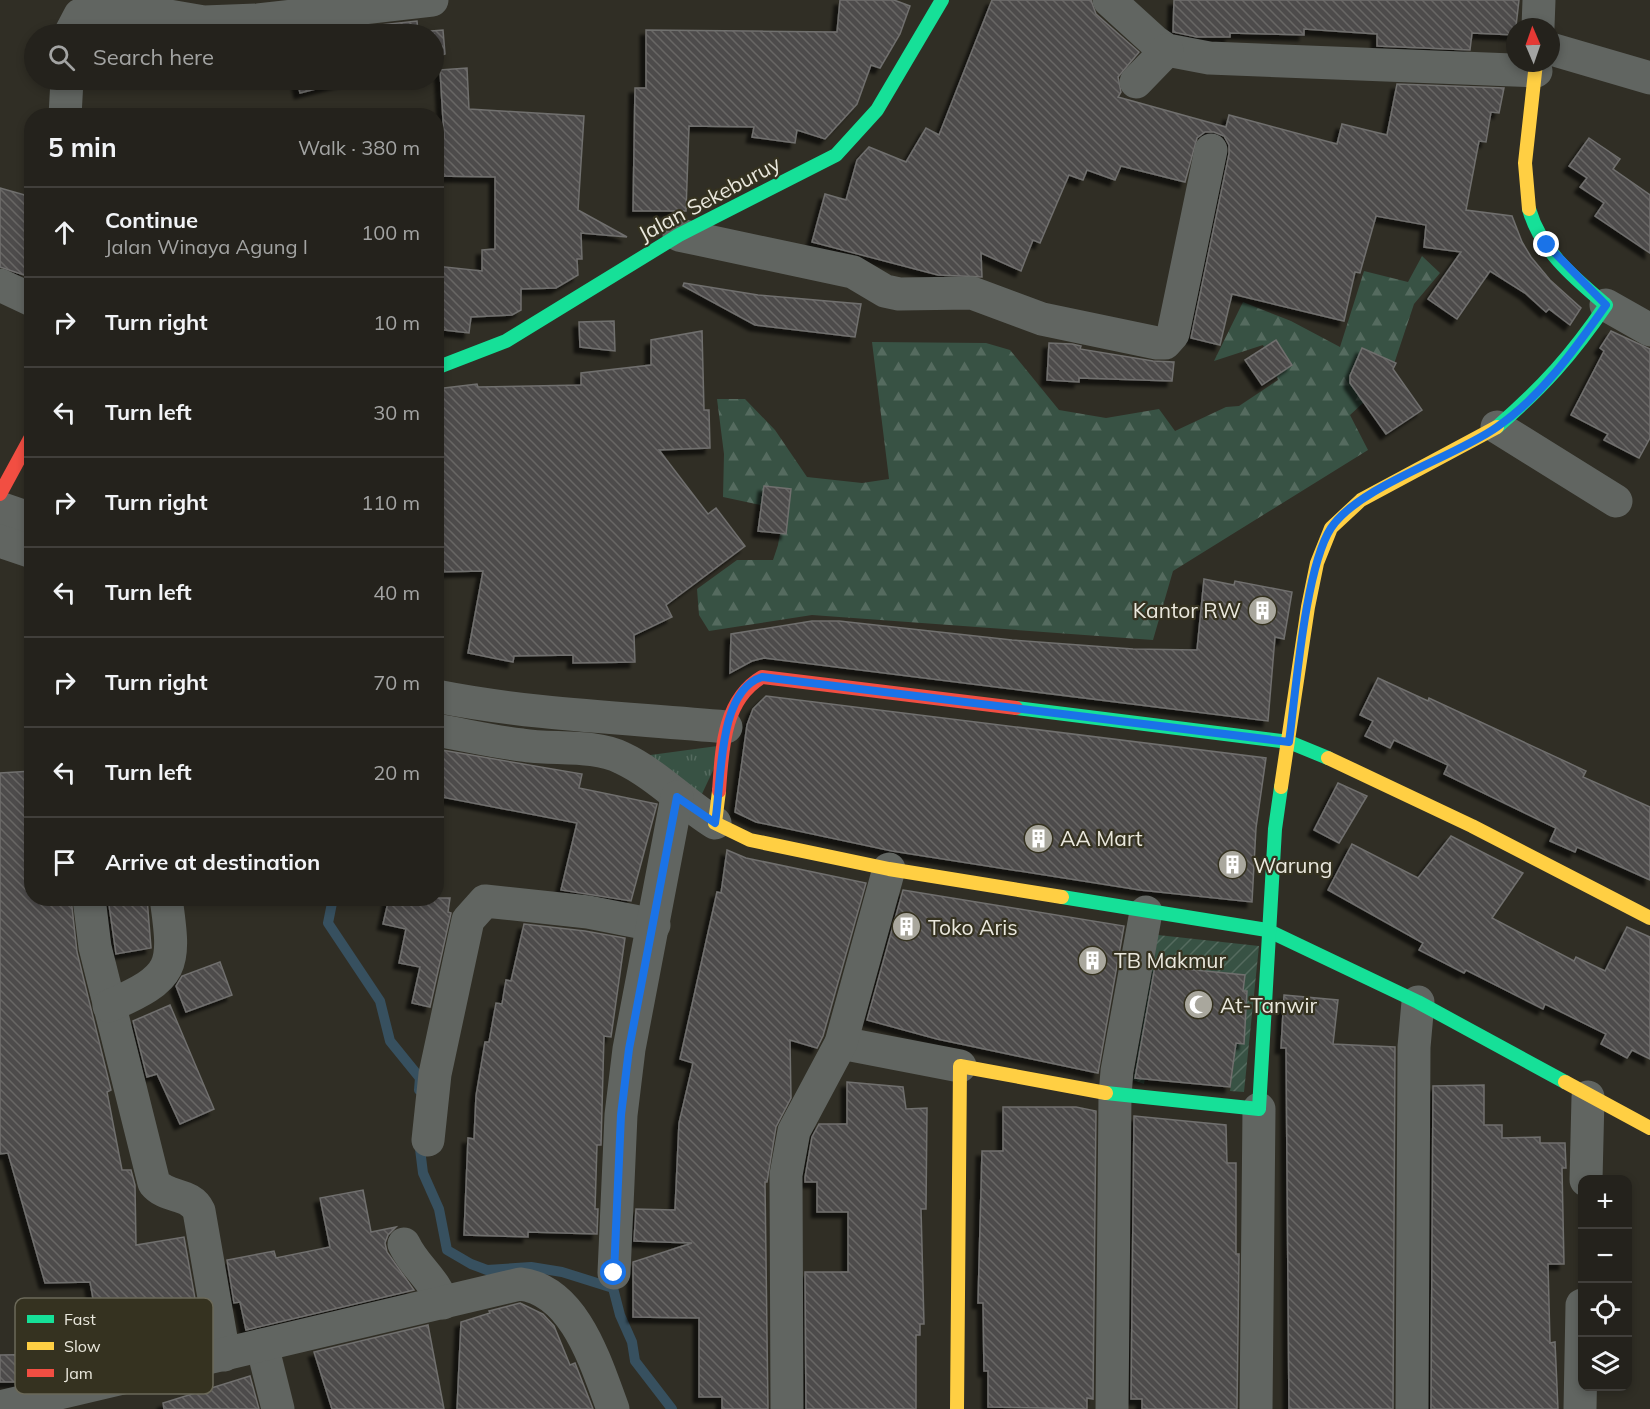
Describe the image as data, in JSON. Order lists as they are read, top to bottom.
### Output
{
  "streets": {
    "street": ["Jalan Sekeburuy"]
  },
  "places": {
    "building": [
      "Kantor RW",
      "AA Mart",
      "Warung",
      "Toko Aris",
      "TB Makmur"
    ],
    "mosque": ["At-Tanwir"]
  },
  "legend": ["Fast", "Slow", "Jam"],
  "north": "top",
  "page": {
    "search": "Search here",
    "heading": ["5 min", "Walk · 380 m"],
    "list": [
      ["Continue", "Jalan Winaya Agung I", "100 m"],
      ["Turn right", "10 m"],
      ["Turn left", "30 m"],
      ["Turn right", "110 m"],
      ["Turn left", "40 m"],
      ["Turn right", "70 m"],
      ["Turn left", "20 m"],
      "Arrive at destination"
    ],
    "map_buttons": ["+", "−"]
  }
}
